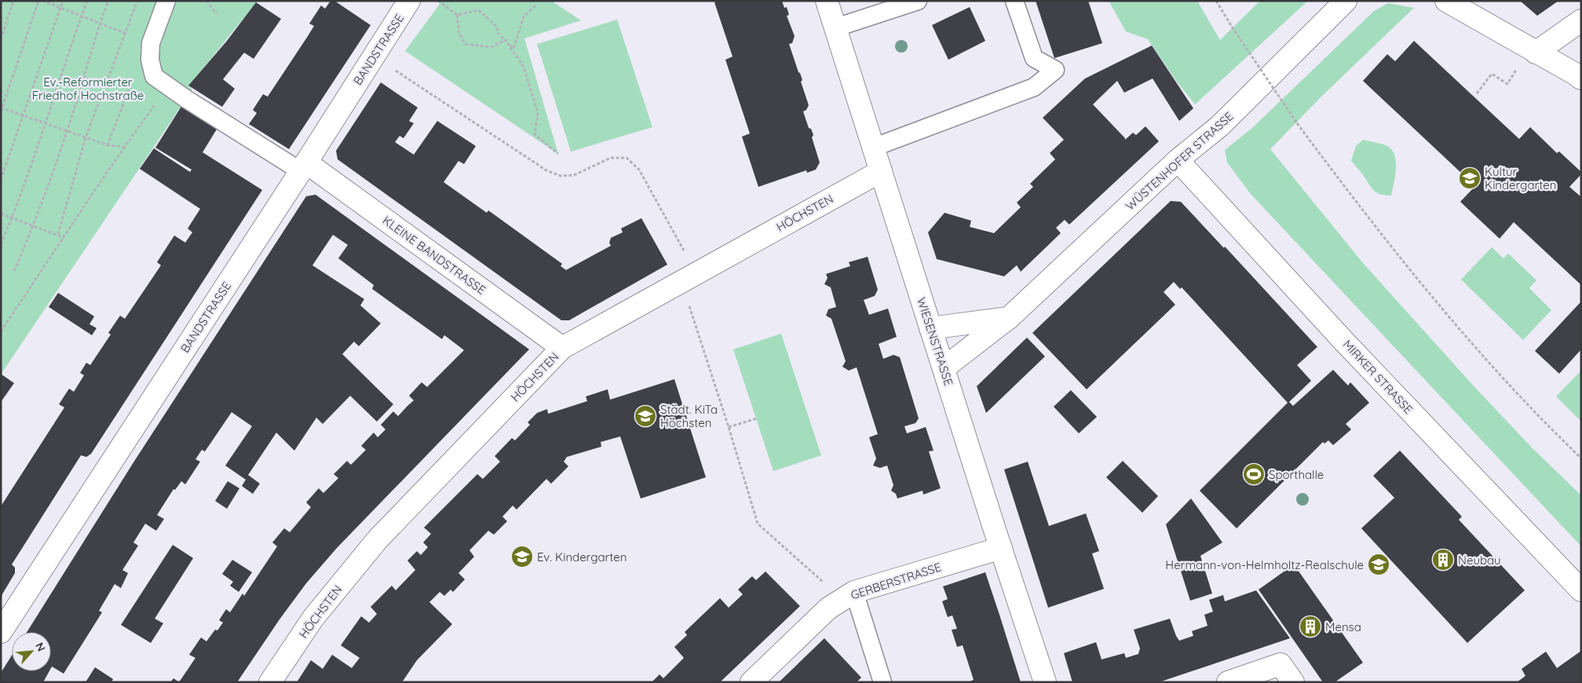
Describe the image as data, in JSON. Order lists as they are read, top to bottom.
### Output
{
  "streets": {
    "street": [
      "BANDSTRASSE",
      "WÜSTENHOFER STRASSE",
      "HÖCHSTEN",
      "KLEINE BANDSTRASSE",
      "WIESENSTRASSE",
      "MIRKER STRASSE",
      "GERBERSTRASSE"
    ]
  },
  "crossings": [
    ["BANDSTRASSE", "KLEINE BANDSTRASSE"],
    ["WÜSTENHOFER STRASSE", "WIESENSTRASSE"],
    ["WÜSTENHOFER STRASSE", "MIRKER STRASSE"],
    ["HÖCHSTEN", "KLEINE BANDSTRASSE"],
    ["HÖCHSTEN", "WIESENSTRASSE"],
    ["WIESENSTRASSE", "GERBERSTRASSE"]
  ],
  "parks": ["Ev.-Reformierter Friedhof Hochstraße"],
  "places": {
    "school or university": [
      "Kultur Kindergarten",
      "Städt. KiTa Höchsten",
      "Ev. Kindergarten",
      "Hermann-von-Helmholtz-Realschule"
    ],
    "sports": ["Sporthalle"],
    "building": ["Neubau", "Mensa"]
  },
  "north": "top right"
}
